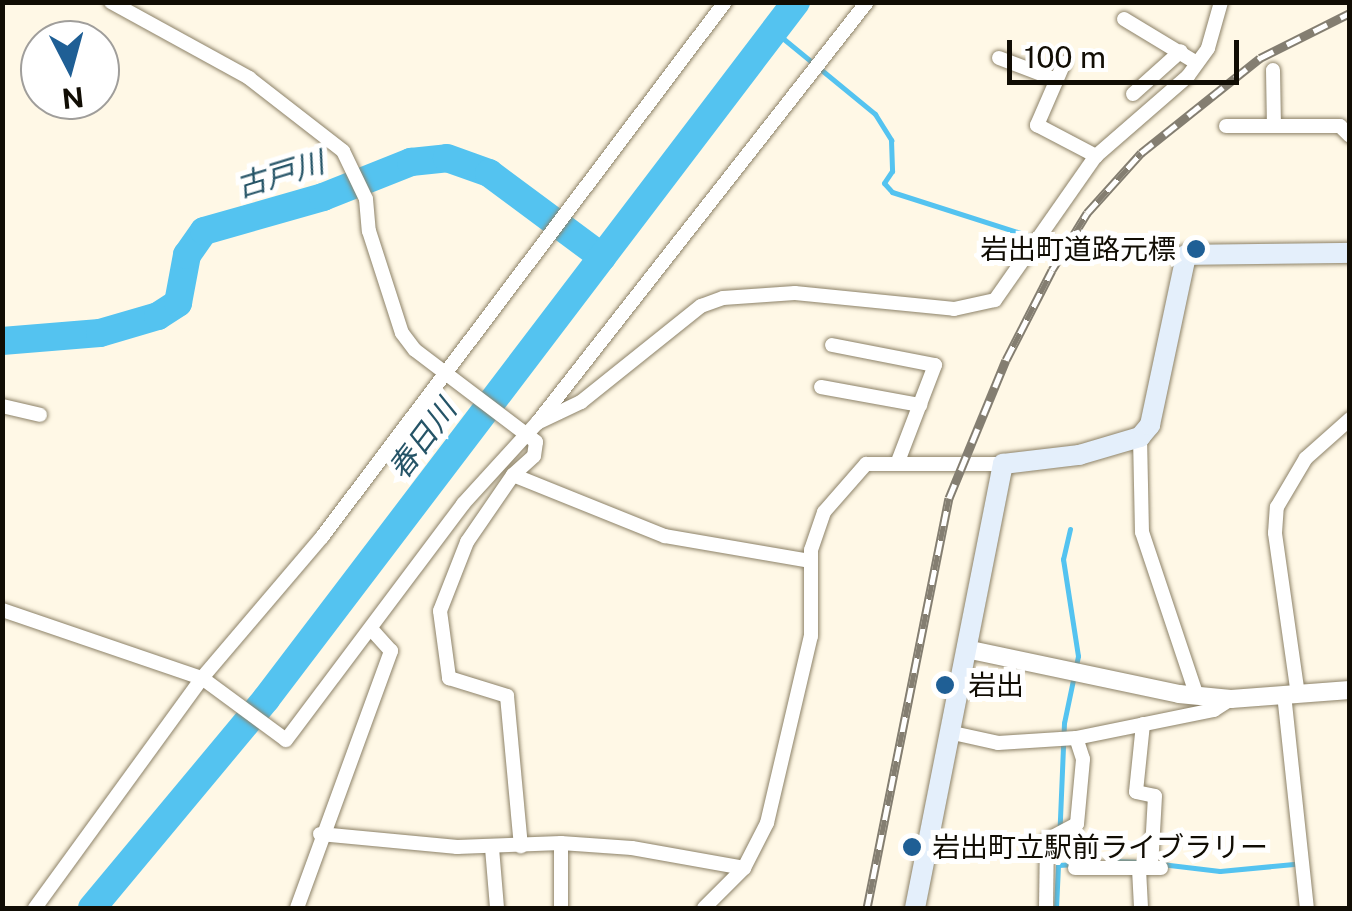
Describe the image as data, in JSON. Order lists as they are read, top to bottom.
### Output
{
  "water": ["古戸川", "春日川"],
  "places": ["岩出町道路元標", "岩出", "岩出町立駅前ライブラリー"],
  "scale_bar": "100 m",
  "north": "bottom"
}
